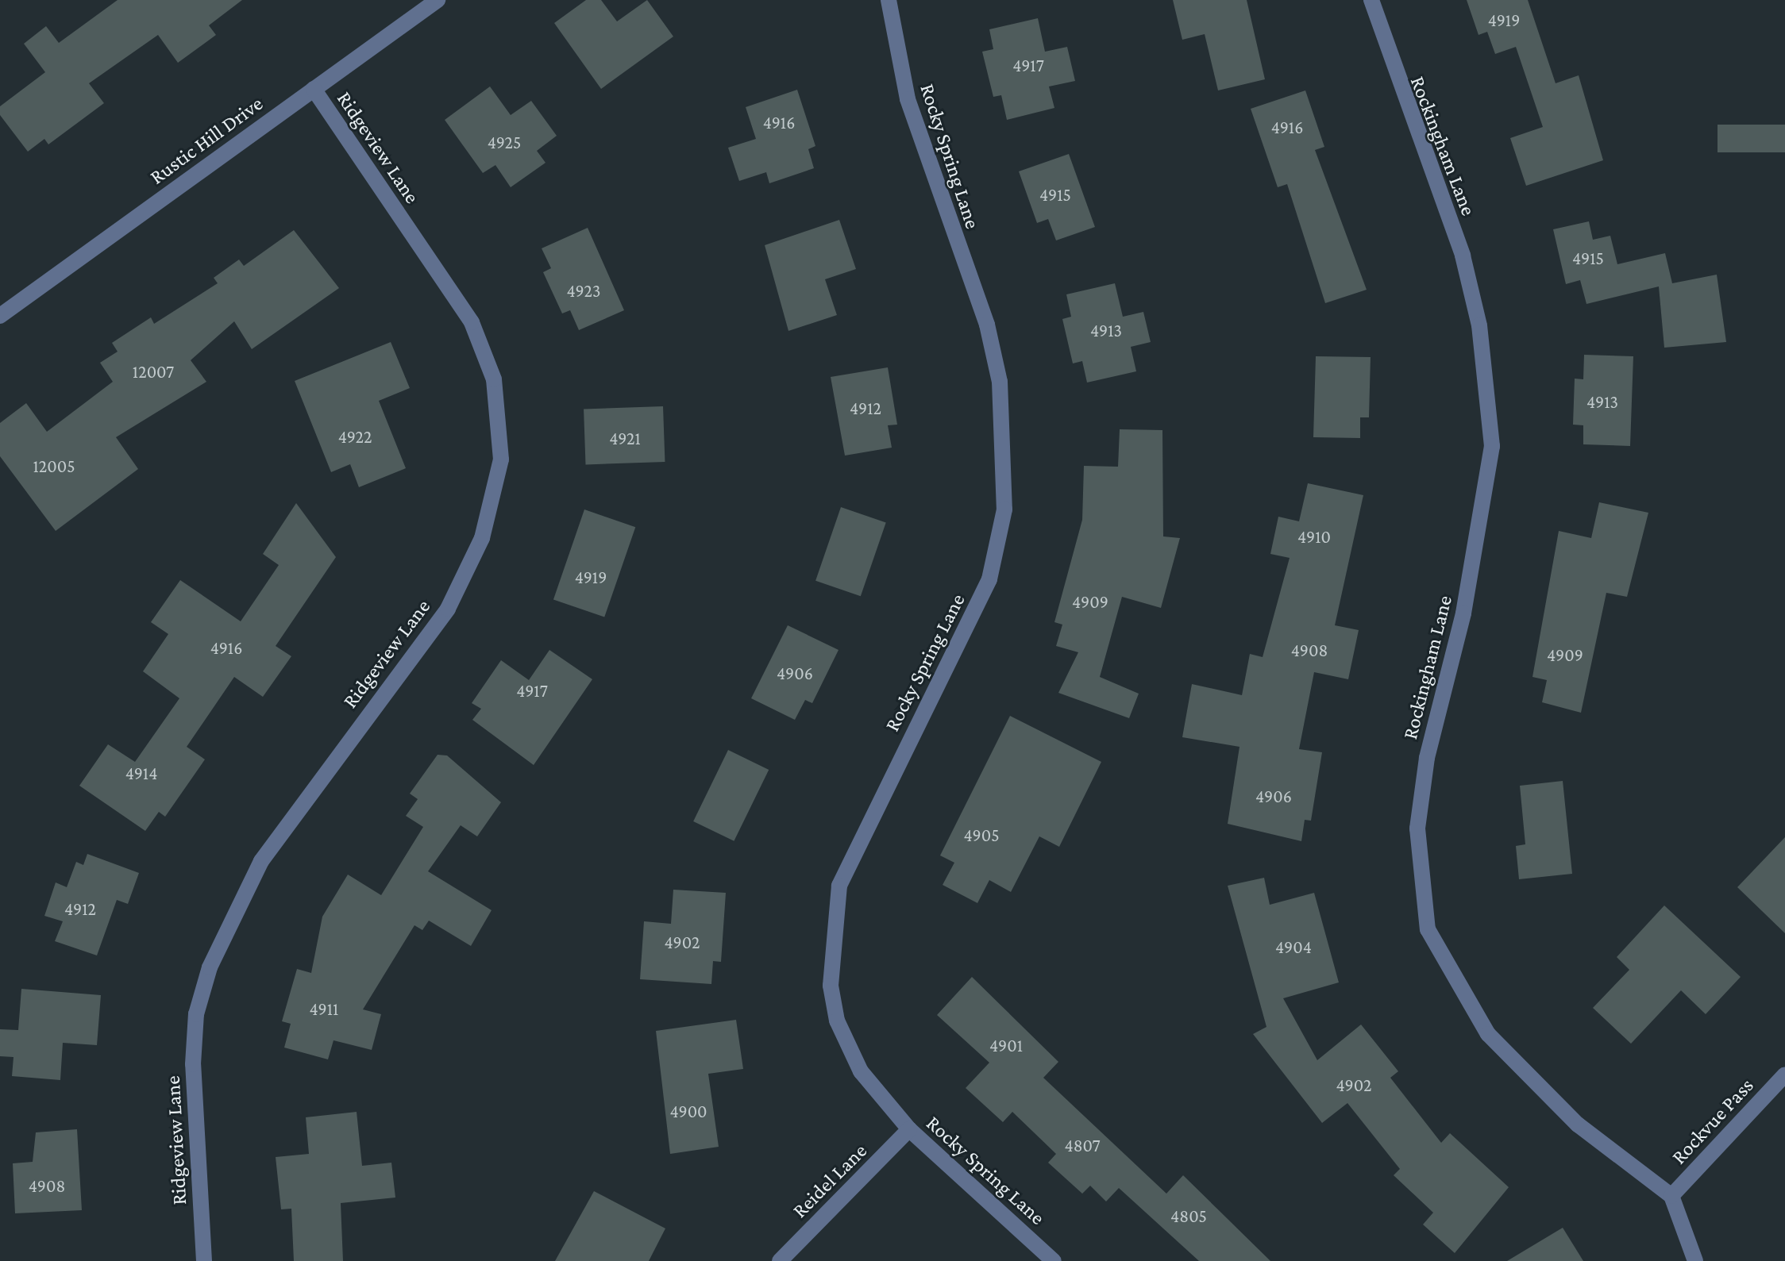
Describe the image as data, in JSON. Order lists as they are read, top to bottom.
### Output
{
  "streets": {
    "street": [
      "Rustic Hill Drive",
      "Rockingham Lane",
      "Ridgeview Lane",
      "Rocky Spring Lane",
      "Rockvue Pass",
      "Reidel Lane"
    ]
  },
  "crossings": [
    ["Rustic Hill Drive", "Ridgeview Lane"],
    ["Rockingham Lane", "Rockvue Pass"],
    ["Rocky Spring Lane", "Reidel Lane"]
  ],
  "house_numbers": [
    "4919",
    "4917",
    "4916",
    "4916",
    "4925",
    "4915",
    "4915",
    "4923",
    "4913",
    "12007",
    "4913",
    "4912",
    "4922",
    "4921",
    "12005",
    "4910",
    "4919",
    "4909",
    "4916",
    "4908",
    "4909",
    "4906",
    "4917",
    "4914",
    "4906",
    "4905",
    "4912",
    "4902",
    "4904",
    "4911",
    "4901",
    "4902",
    "4900",
    "4807",
    "4908",
    "4805"
  ]
}
